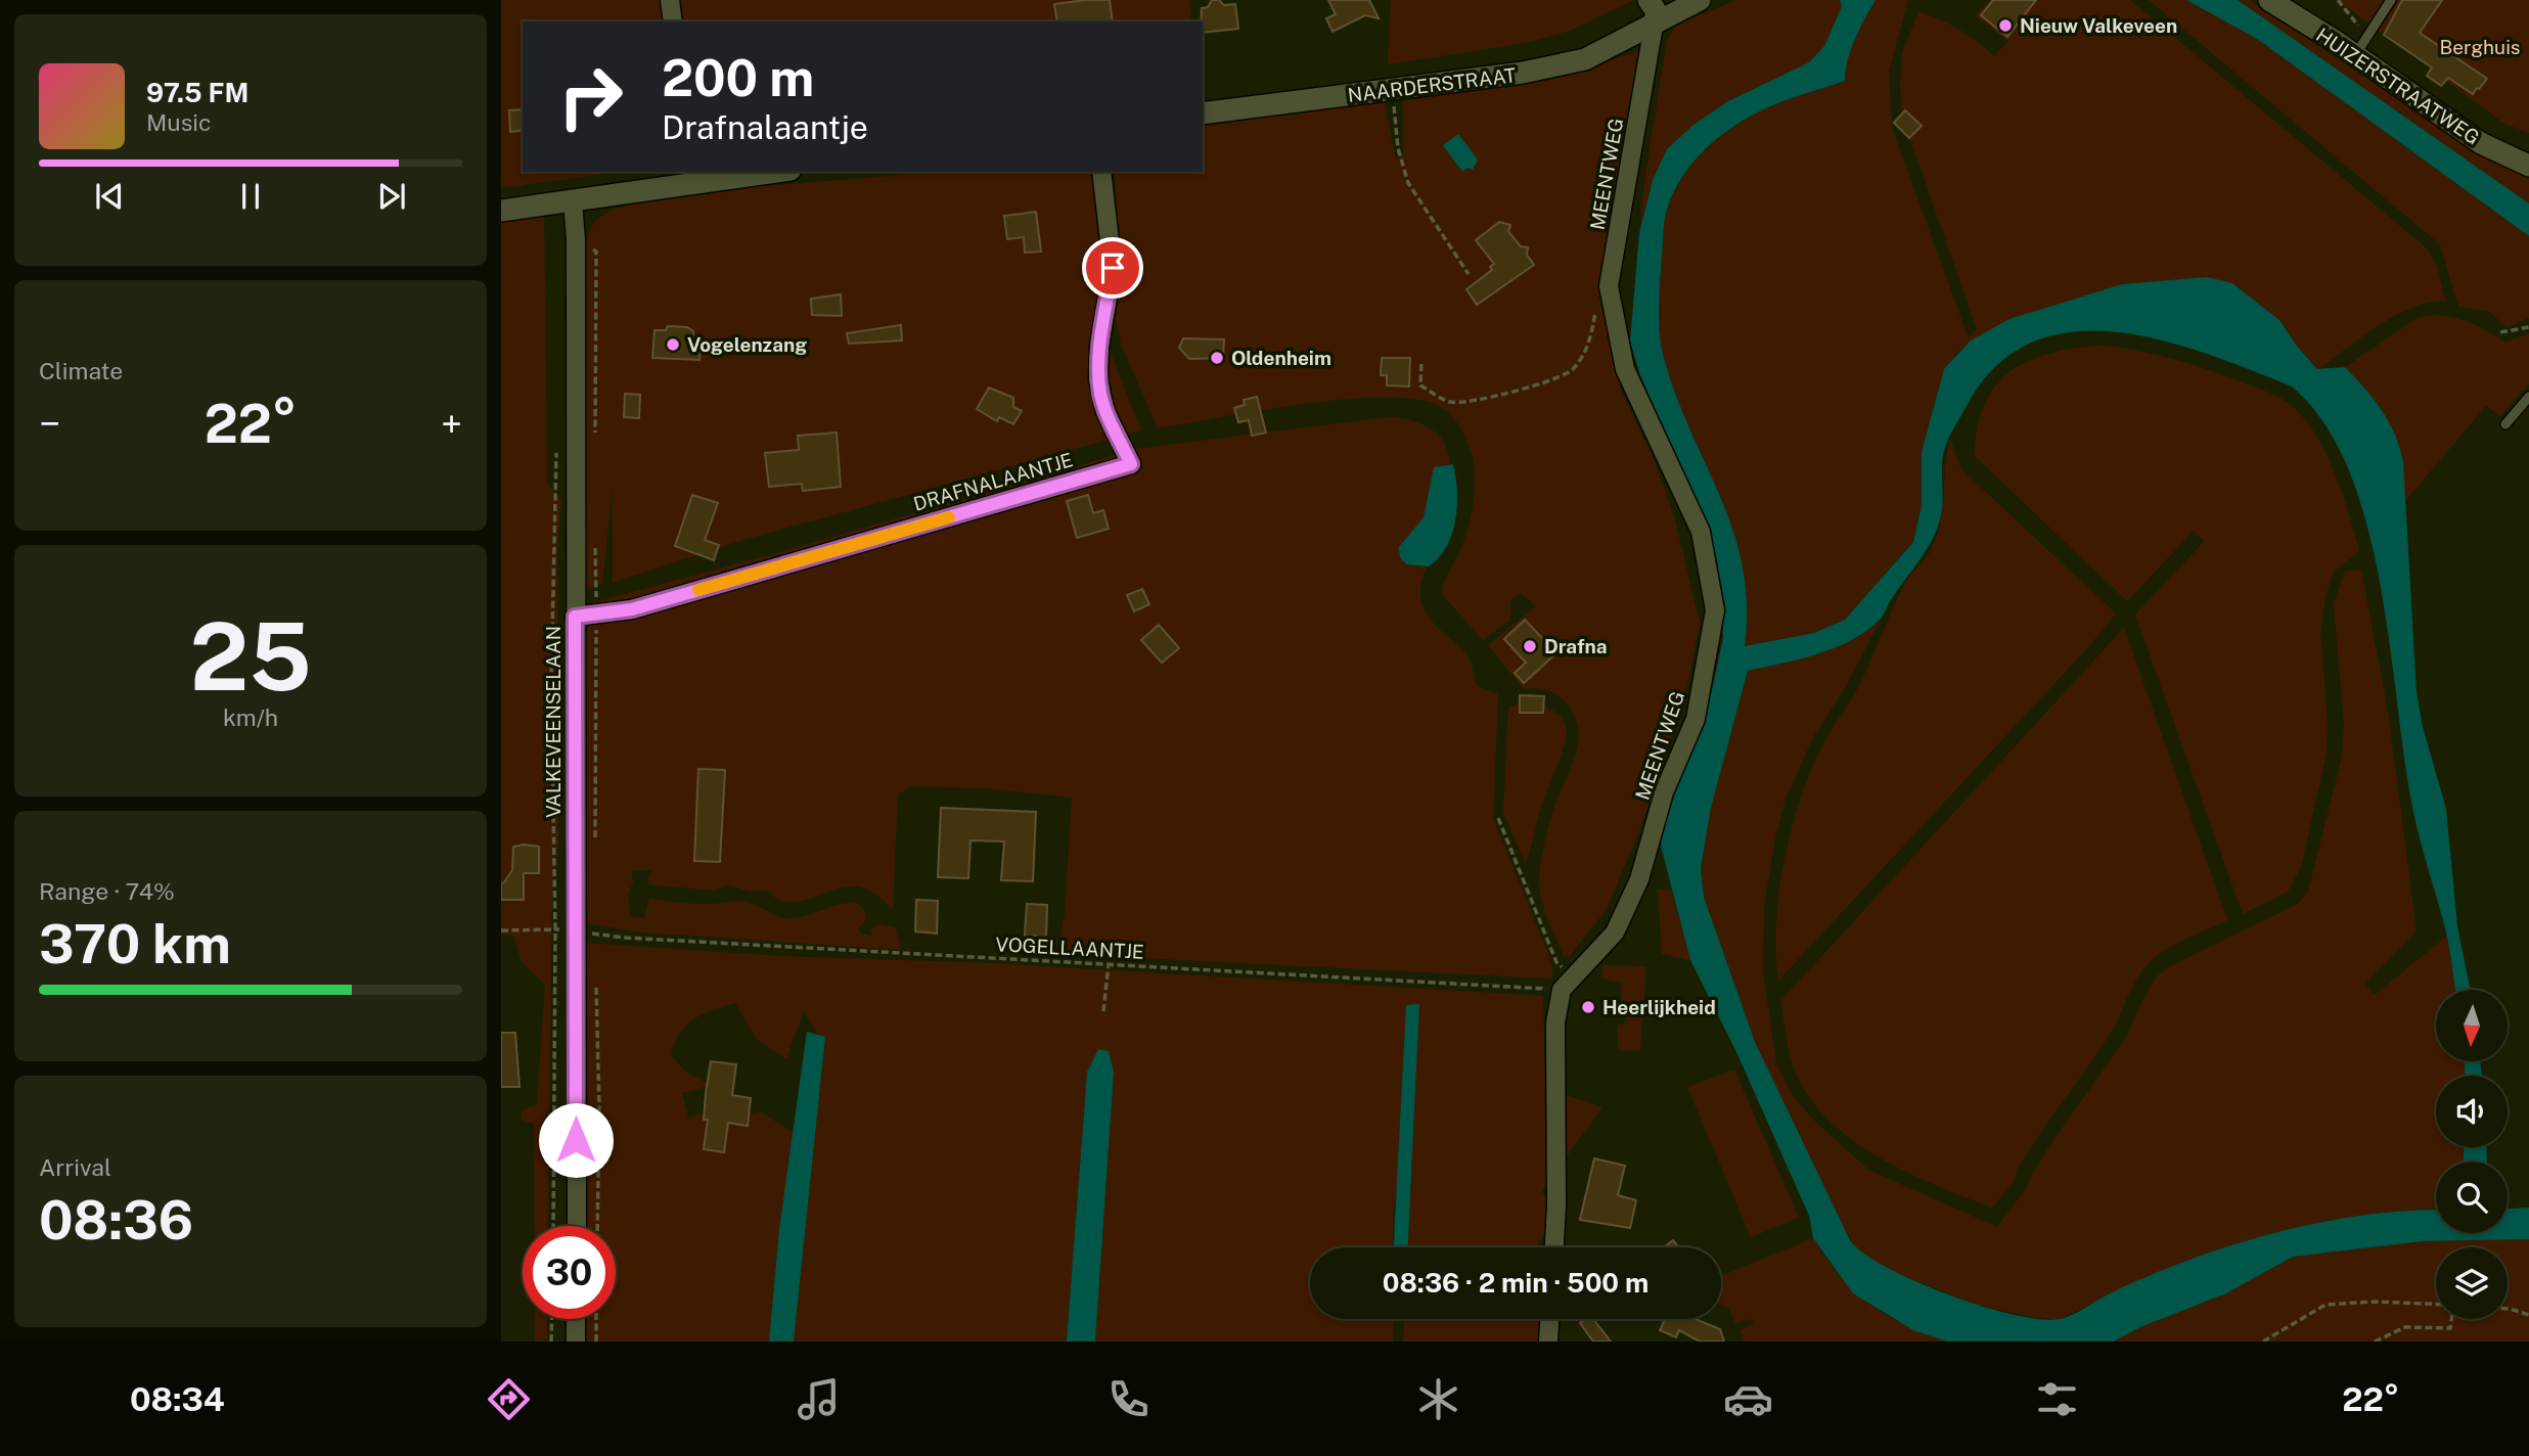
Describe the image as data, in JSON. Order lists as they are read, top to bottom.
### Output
{
  "streets": {
    "street": [
      "NAARDERSTRAAT",
      "HUIZERSTRAATWEG",
      "MEENTWEG",
      "DRAFNALAANTJE",
      "VALKEVEENSELAAN"
    ],
    "path": ["VOGELLAANTJE"]
  },
  "crossings": [
    ["NAARDERSTRAAT", "MEENTWEG"],
    ["MEENTWEG", "VOGELLAANTJE"],
    ["DRAFNALAANTJE", "VALKEVEENSELAAN"],
    ["VALKEVEENSELAAN", "VOGELLAANTJE"]
  ],
  "parks": ["Berghuis"],
  "places": [
    "Nieuw Valkeveen",
    "Vogelenzang",
    "Oldenheim",
    "Drafna",
    "Heerlijkheid"
  ],
  "north": "bottom",
  "page": {
    "turn": ["200 m", "Drafnalaantje"],
    "song": ["97.5 FM", "Music"],
    "tile": [
      "Climate",
      ["25", "km/h"],
      ["Range · 74%", "370 km"],
      ["Arrival", "08:36"]
    ],
    "heat": ["−", "22°", "+"],
    "limit": "30",
    "trip": "08:36 · 2 min · 500 m",
    "tabs": ["08:34", "22°"]
  }
}
